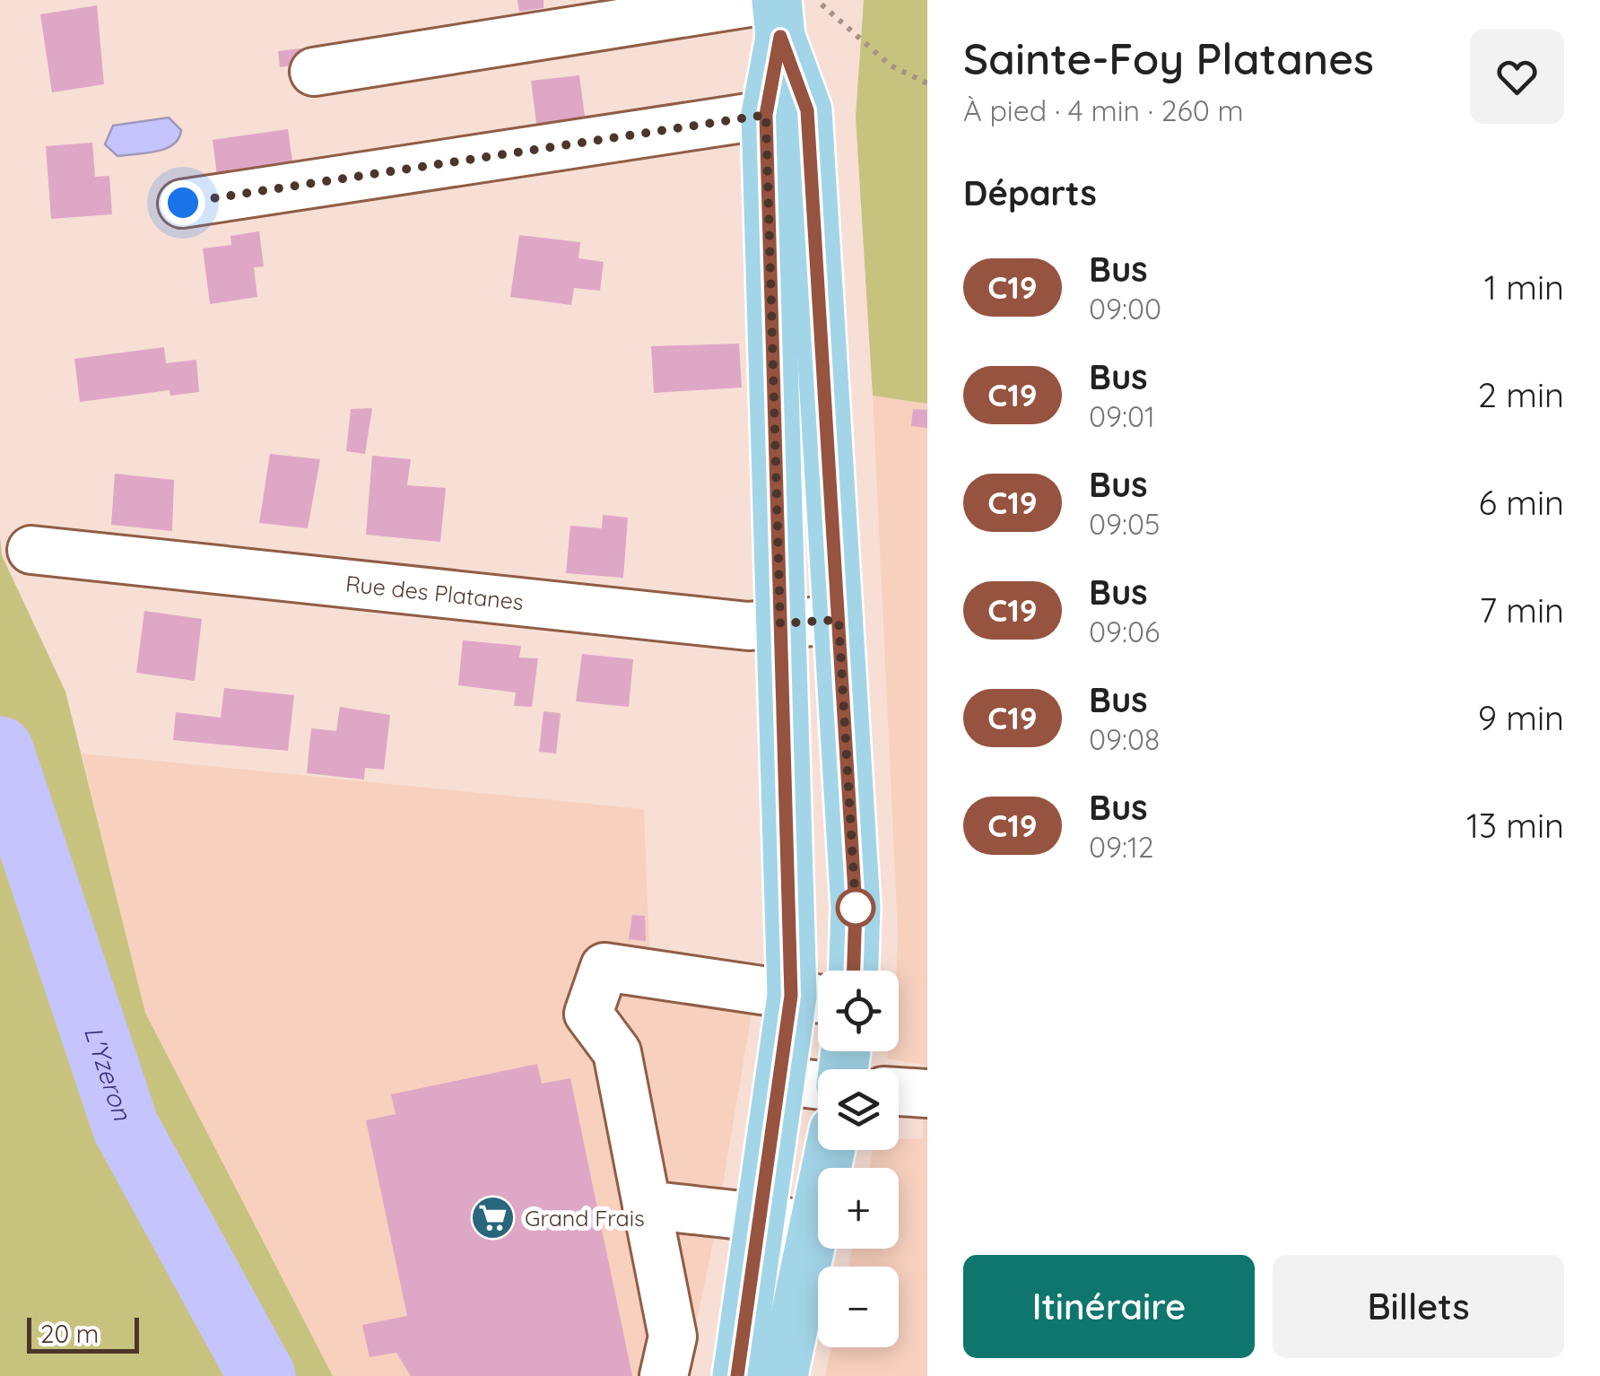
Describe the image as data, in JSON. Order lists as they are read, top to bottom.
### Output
{
  "streets": {
    "street": ["Rue des Platanes"]
  },
  "water": ["L'Yzeron"],
  "places": {
    "supermarket": ["Grand Frais"]
  },
  "lines": ["bus line C19"],
  "scale_bar": "20 m",
  "page": {
    "heading": [
      ["Sainte-Foy Platanes", "À pied · 4 min · 260 m"],
      "Départs"
    ],
    "list": [
      {
        "mark": "C19",
        "name": "Bus",
        "note": "09:00",
        "value": "1 min"
      },
      {
        "mark": "C19",
        "name": "Bus",
        "note": "09:01",
        "value": "2 min"
      },
      {
        "mark": "C19",
        "name": "Bus",
        "note": "09:05",
        "value": "6 min"
      },
      {
        "mark": "C19",
        "name": "Bus",
        "note": "09:06",
        "value": "7 min"
      },
      {
        "mark": "C19",
        "name": "Bus",
        "note": "09:08",
        "value": "9 min"
      },
      {
        "mark": "C19",
        "name": "Bus",
        "note": "09:12",
        "value": "13 min"
      }
    ],
    "map_buttons": ["+", "−"],
    "buttons": ["Itinéraire", "Billets"],
    "scale": "20 m"
  }
}
